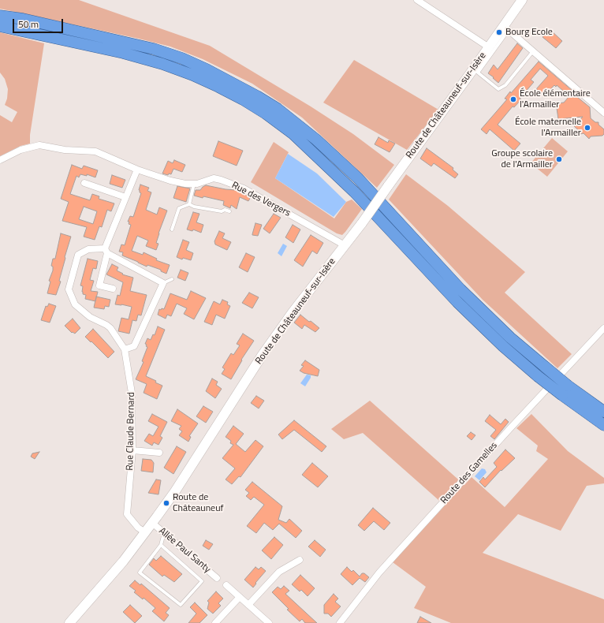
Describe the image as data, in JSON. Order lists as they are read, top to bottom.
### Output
{
  "streets": {
    "main road": ["Route de Châteauneuf-sur-Isère"],
    "street": [
      "Rue des Vergers",
      "Rue Claude Bernard",
      "Route des Gamelles",
      "Allée Paul Santy"
    ]
  },
  "crossings": [
    ["Route de Châteauneuf-sur-Isère", "Rue des Vergers"],
    ["Route de Châteauneuf-sur-Isère", "Rue Claude Bernard"],
    ["Route de Châteauneuf-sur-Isère", "Allée Paul Santy"]
  ],
  "places": [
    "Bourg Ecole",
    "École élémentaire l'Armailler",
    "École maternelle l'Armailler",
    "Groupe scolaire de l'Armailler",
    "Route de Châteauneuf"
  ],
  "scale_bar": "50 m"
}
